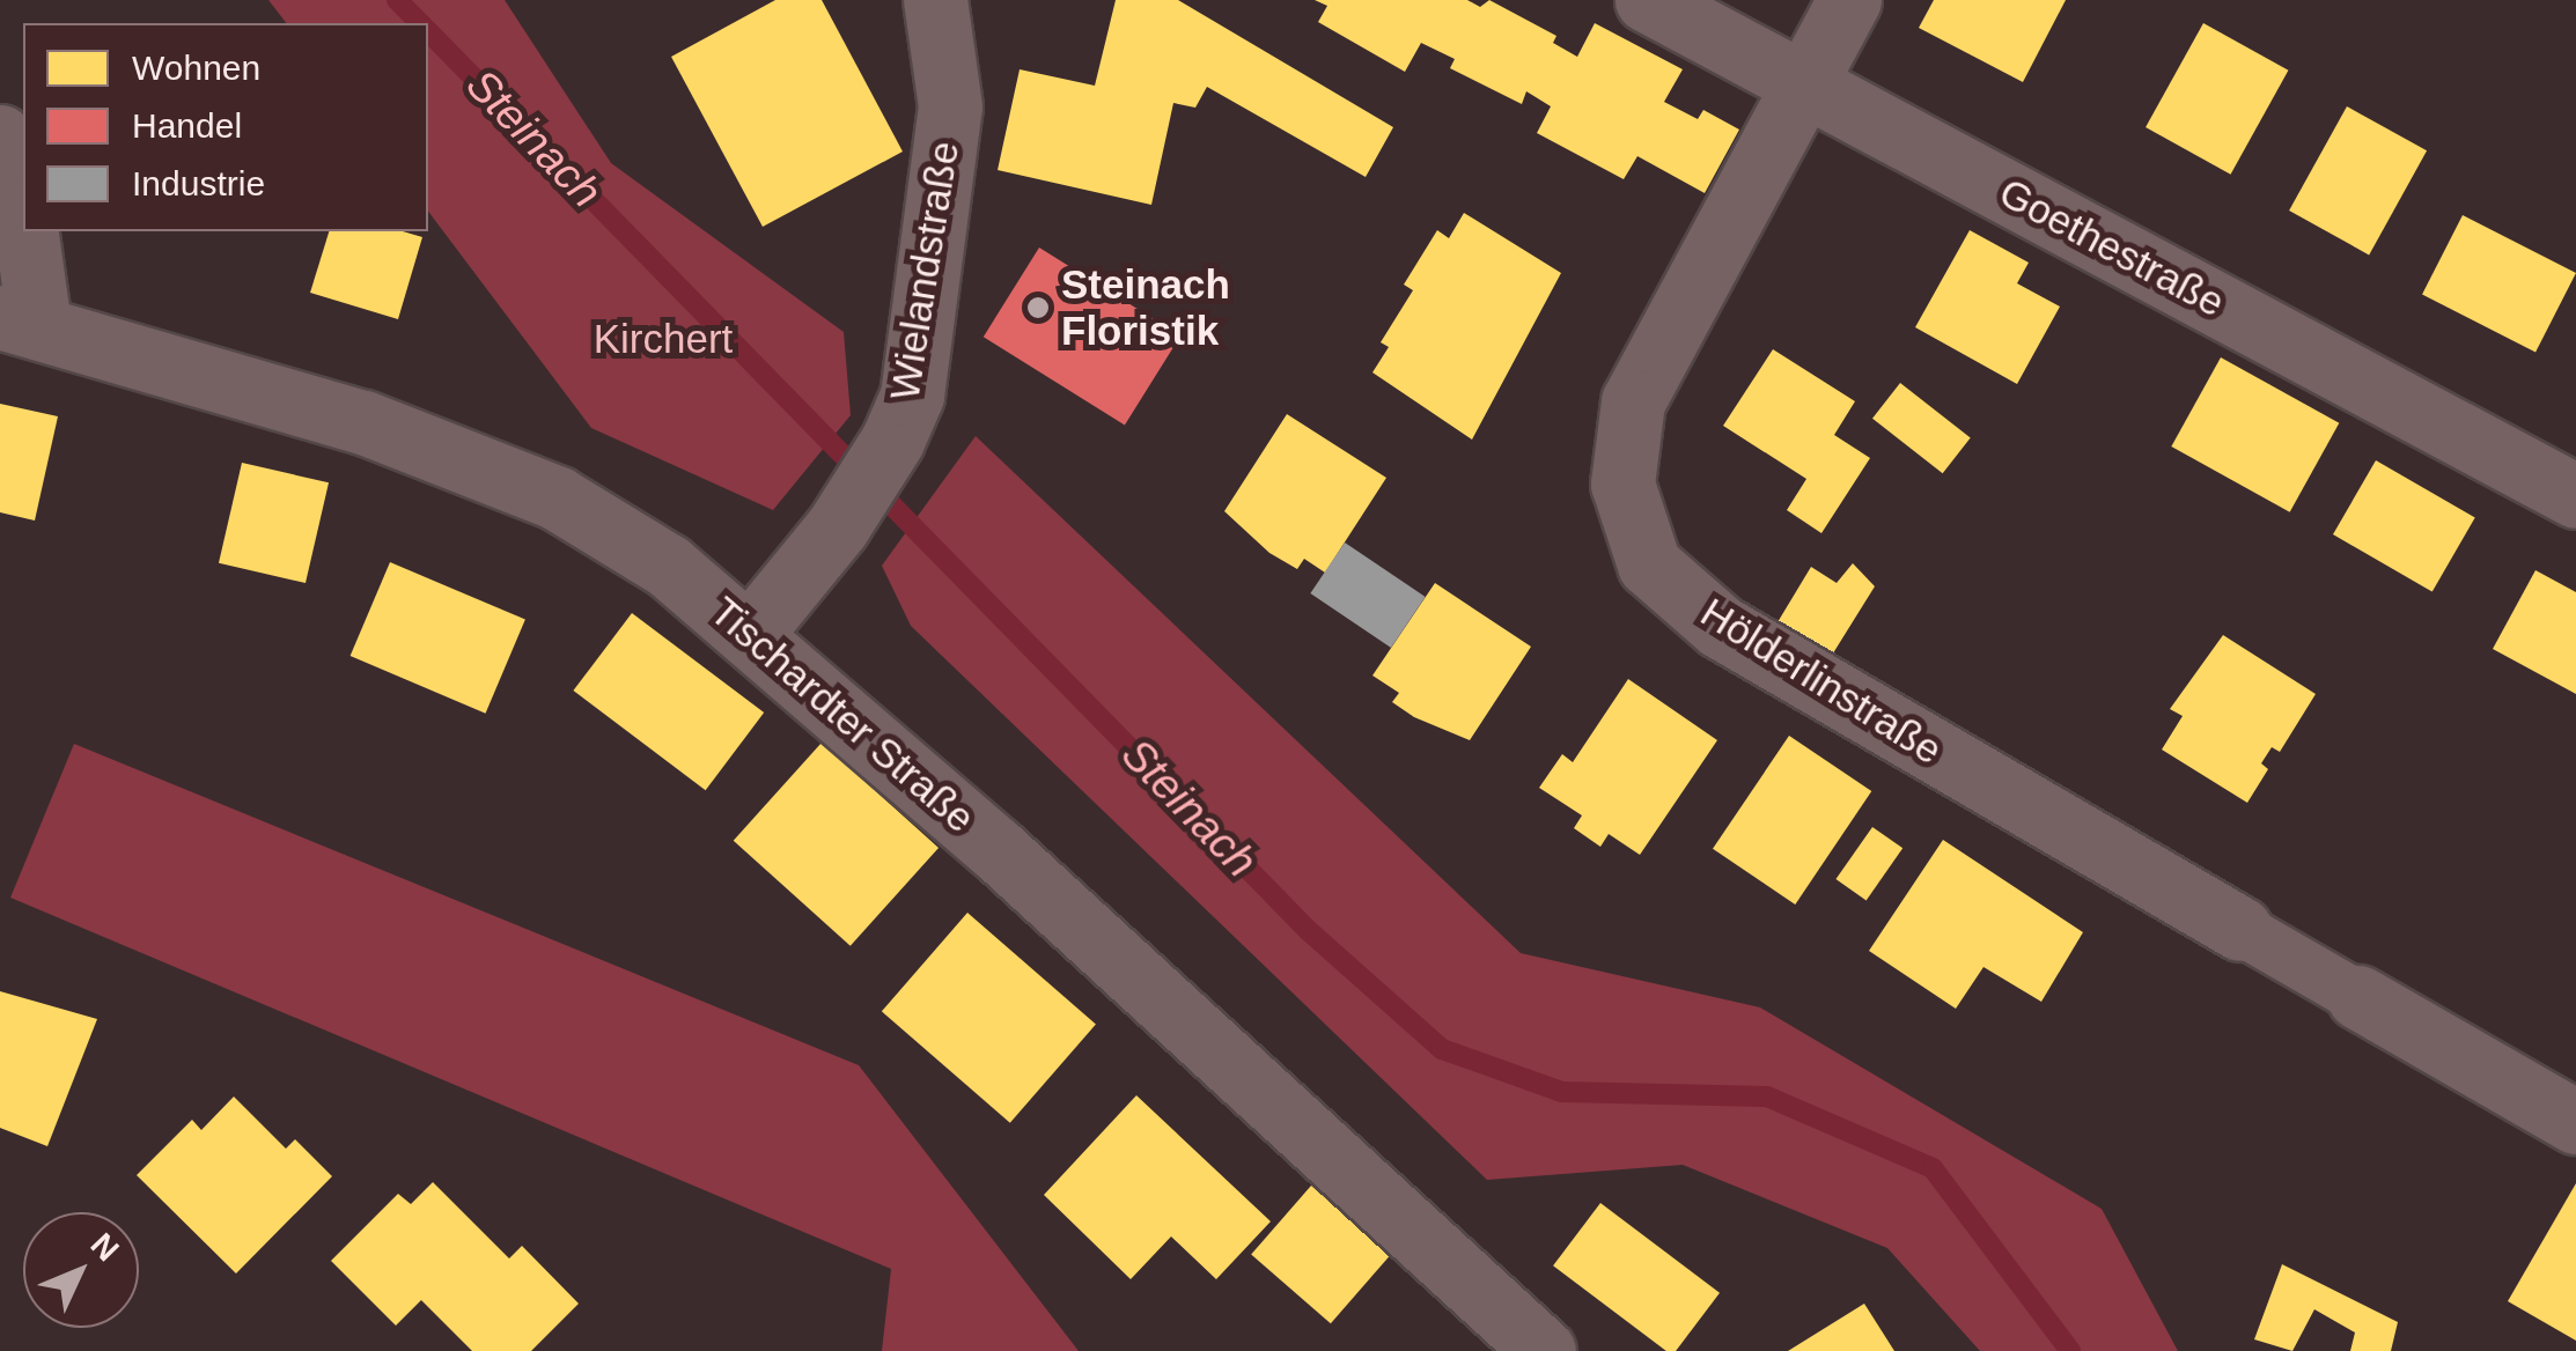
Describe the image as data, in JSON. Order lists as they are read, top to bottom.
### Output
{
  "streets": {
    "street": [
      "Goethestraße",
      "Wielandstraße",
      "Hölderlinstraße",
      "Tischardter Straße"
    ]
  },
  "crossings": [
    ["Goethestraße", "Hölderlinstraße"],
    ["Wielandstraße", "Tischardter Straße"]
  ],
  "water": ["Steinach"],
  "parks": ["Kirchert"],
  "places": ["Steinach Floristik"],
  "legend": ["Wohnen", "Handel", "Industrie"],
  "north": "top right"
}
